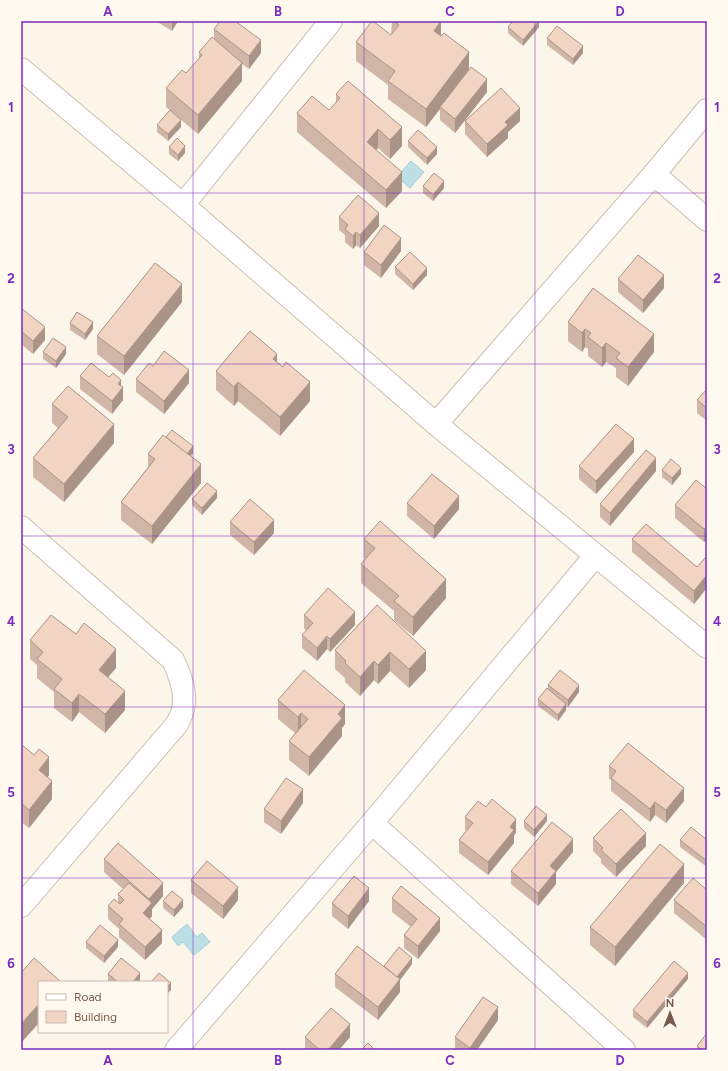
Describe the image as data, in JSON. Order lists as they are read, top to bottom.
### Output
{
  "legend": ["Road", "Building"],
  "north": "top",
  "grid": {
    "columns": [
      "A",
      "B",
      "C",
      "D"
    ],
    "rows": [
      "1",
      "2",
      "3",
      "4",
      "5",
      "6"
    ]
  }
}
